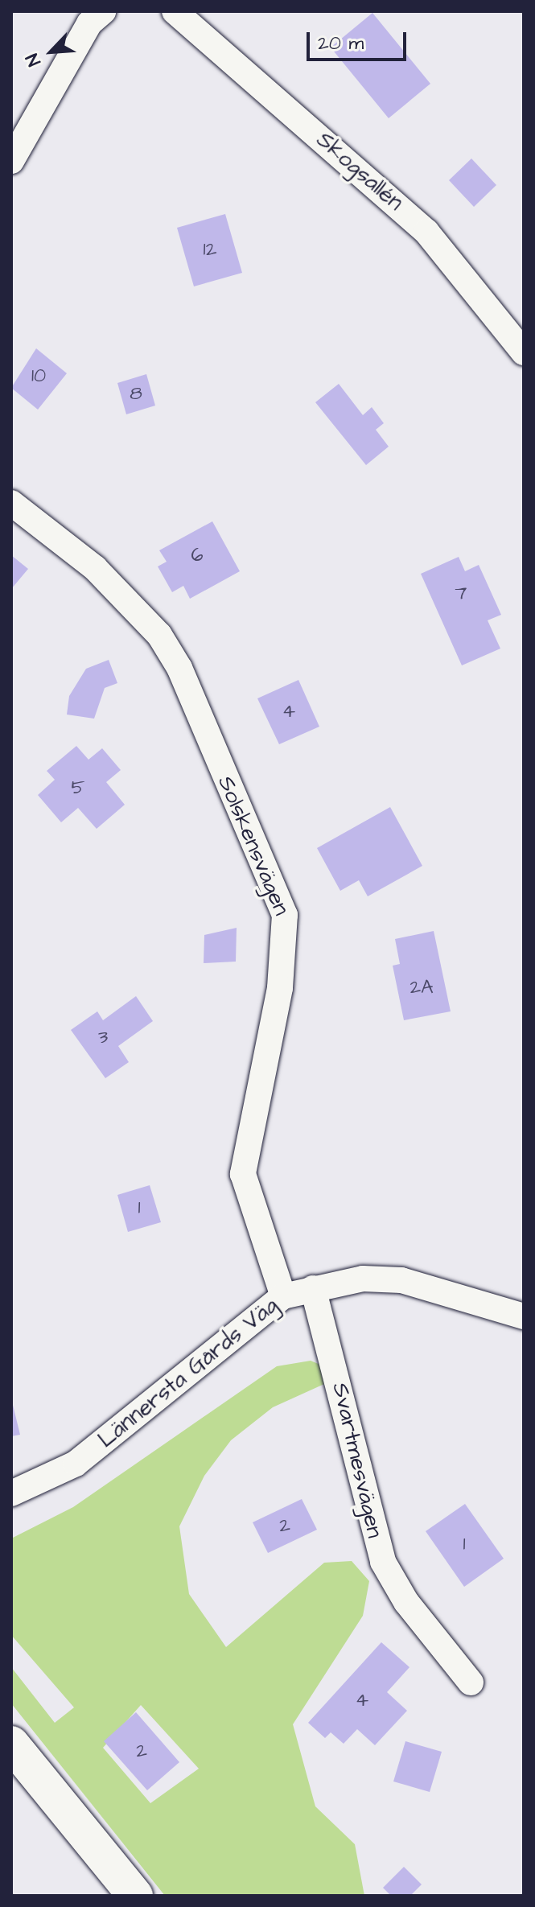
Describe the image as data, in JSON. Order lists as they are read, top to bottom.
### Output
{
  "streets": {
    "street": [
      "Skogsallén",
      "Solskensvägen",
      "Lännersta Gårds Väg",
      "Svartmesvägen"
    ]
  },
  "crossings": [
    ["Solskensvägen", "Lännersta Gårds Väg"],
    ["Lännersta Gårds Väg", "Svartmesvägen"]
  ],
  "house_numbers": [
    "12",
    "10",
    "8",
    "6",
    "7",
    "4",
    "5",
    "2A",
    "3",
    "1",
    "2",
    "1",
    "4",
    "2"
  ],
  "scale_bar": "20 m",
  "north": "bottom left"
}
